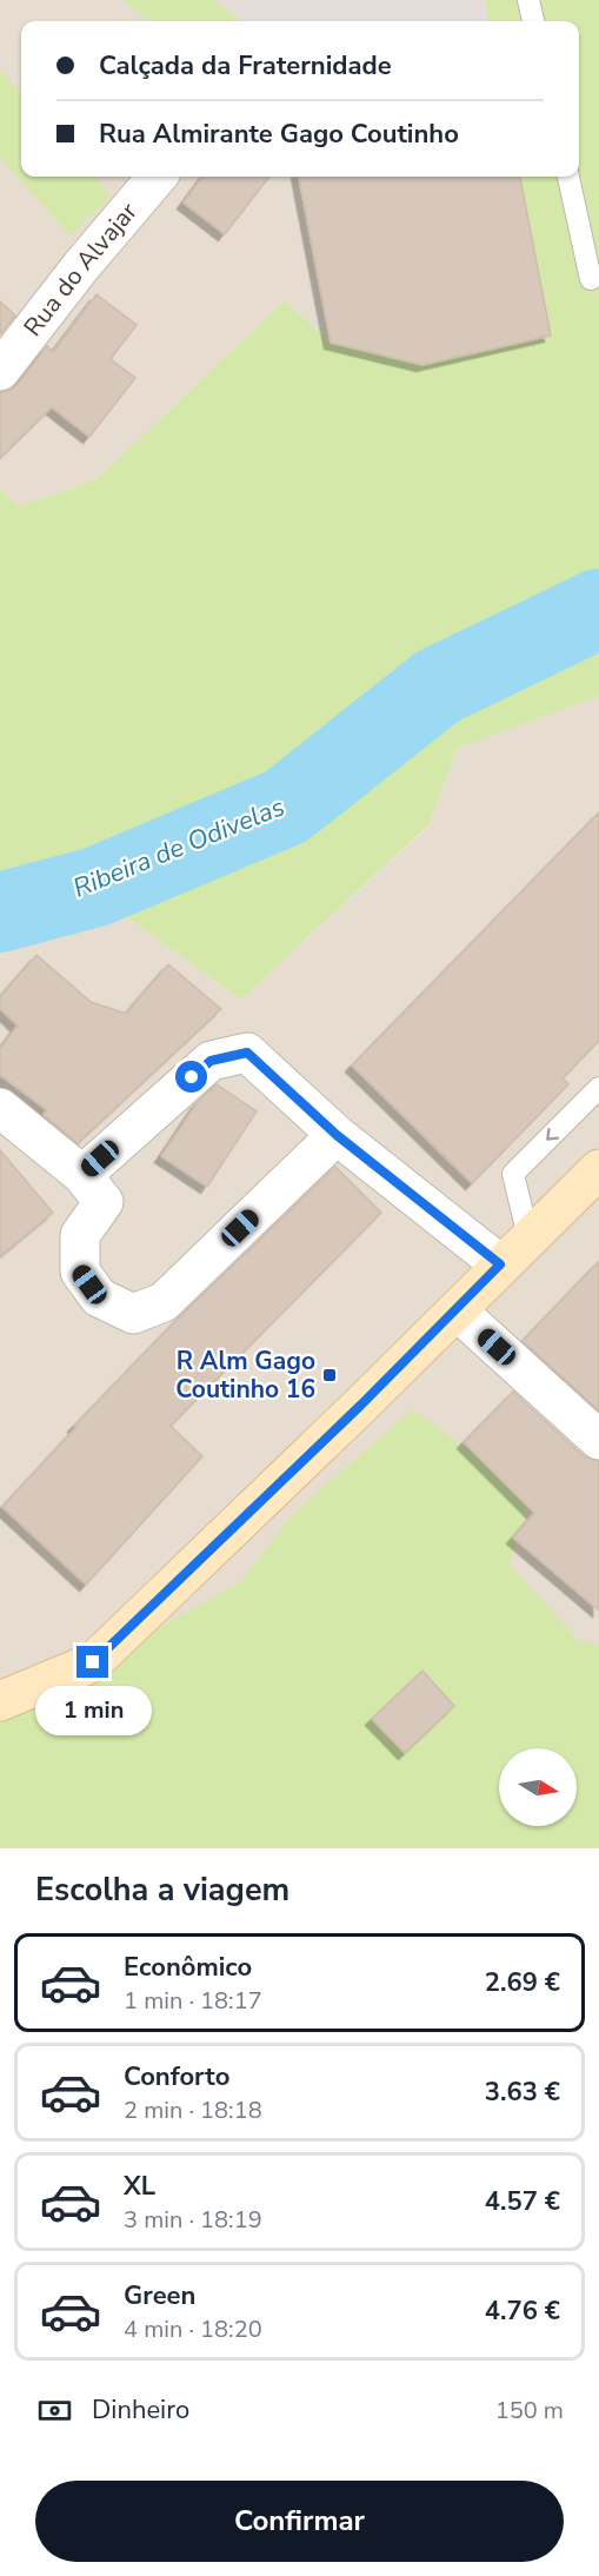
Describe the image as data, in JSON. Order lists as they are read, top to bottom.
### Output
{
  "streets": {
    "street": ["Rua do Alvajar"]
  },
  "water": ["Ribeira de Odivelas"],
  "places": {
    "transit": ["R Alm Gago Coutinho 16"]
  },
  "north": "right",
  "page": {
    "banner": ["Calçada da Fraternidade", "Rua Almirante Gago Coutinho"],
    "bubble": "1 min",
    "heading": "Escolha a viagem",
    "list": [
      {
        "name": "Econômico",
        "note": "1 min · 18:17",
        "value": "2.69 €"
      },
      {
        "name": "Conforto",
        "note": "2 min · 18:18",
        "value": "3.63 €"
      },
      {
        "name": "XL",
        "note": "3 min · 18:19",
        "value": "4.57 €"
      },
      {
        "name": "Green",
        "note": "4 min · 18:20",
        "value": "4.76 €"
      }
    ],
    "pay": ["Dinheiro", "150 m"],
    "buttons": "Confirmar"
  }
}
